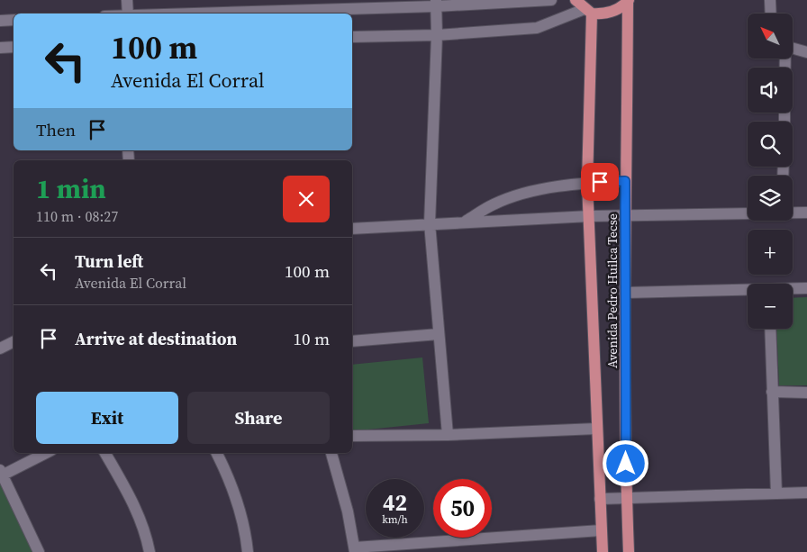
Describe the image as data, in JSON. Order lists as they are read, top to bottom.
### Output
{
  "streets": {
    "main road": ["Avenida Pedro Huilca Tecse"]
  },
  "north": "top left",
  "page": {
    "map_buttons": ["+", "−"],
    "turn": ["100 m", "Avenida El Corral"],
    "then": "Then",
    "heading": ["1 min", "110 m · 08:27"],
    "list": [
      {
        "name": "Turn left",
        "note": "Avenida El Corral",
        "value": "100 m"
      },
      {
        "name": "Arrive at destination",
        "value": "10 m"
      }
    ],
    "buttons": ["Exit", "Share"],
    "speed": "42 km/h",
    "limit": "50"
  }
}
